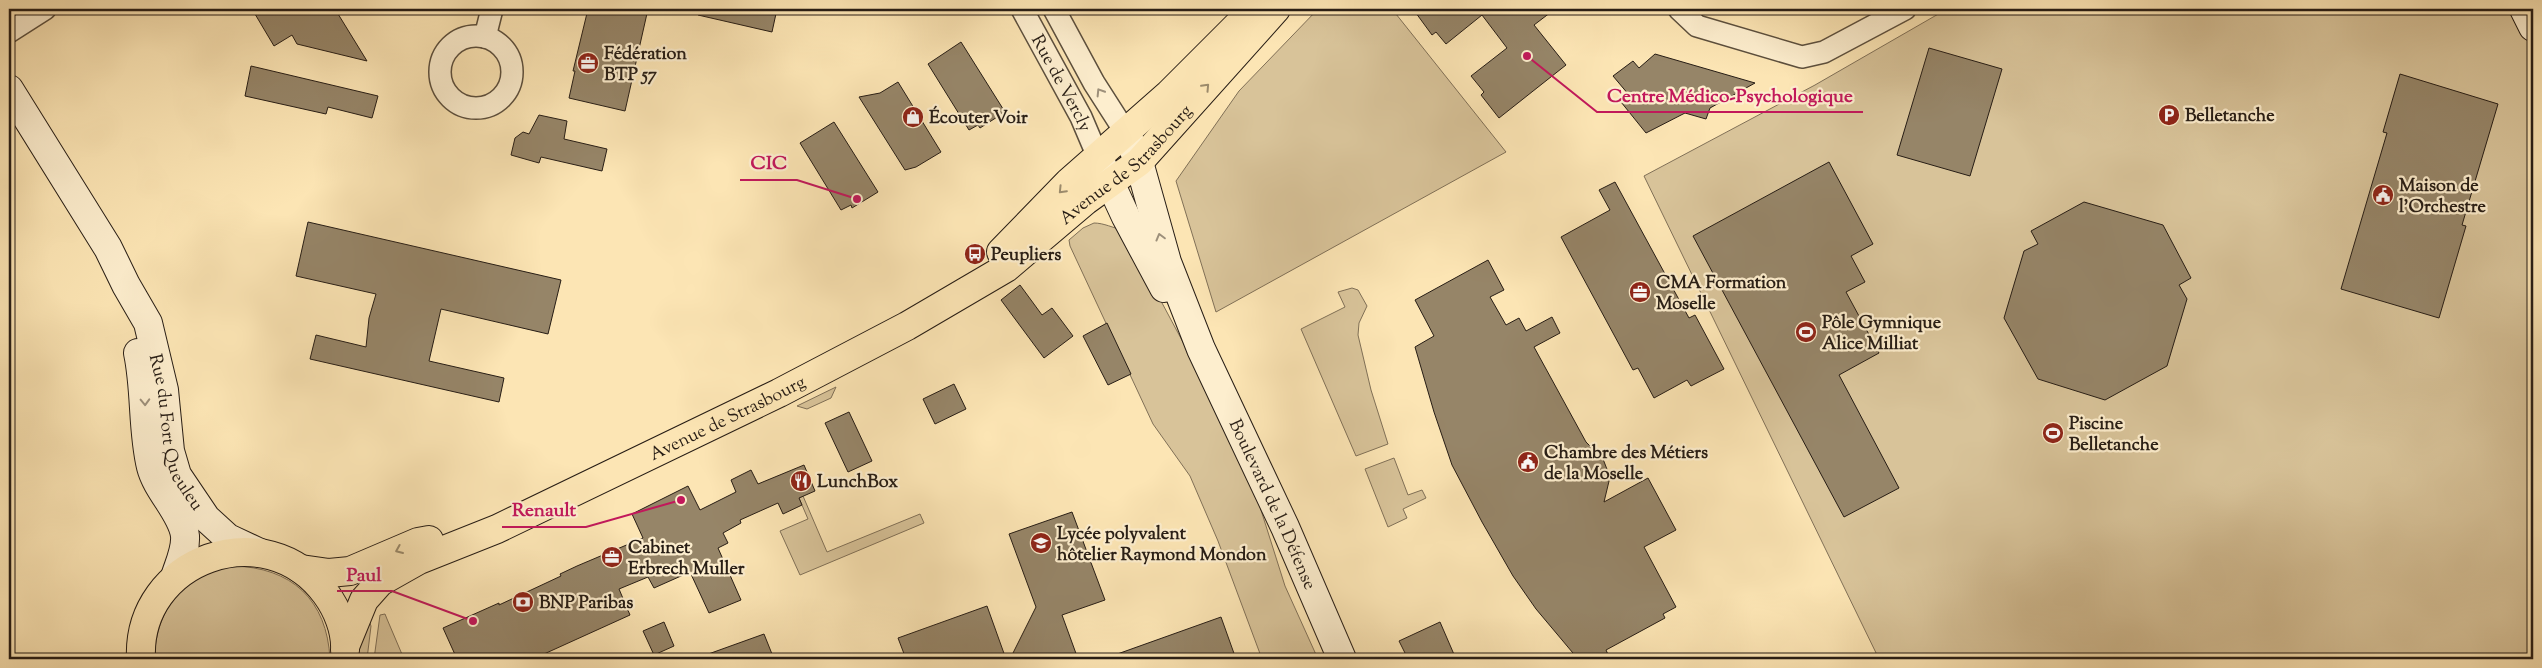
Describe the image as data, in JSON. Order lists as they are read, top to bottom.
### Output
{
  "streets": {
    "main road": ["Avenue de Strasbourg"],
    "street": ["Rue de Vercly", "Rue du Fort Queuleu", "Boulevard de la Défense"]
  },
  "crossings": [
    ["Rue de Vercly", "Avenue de Strasbourg"],
    ["Rue de Vercly", "Boulevard de la Défense"],
    ["Avenue de Strasbourg", "Boulevard de la Défense"]
  ],
  "places": {
    "other": [
      "Centre Médico-Psychologique",
      "CIC",
      "Renault",
      "Paul"
    ],
    "office": ["Fédération BTP 57", "CMA Formation Moselle", "Cabinet Erbrech Muller"],
    "parking": ["Belletanche"],
    "shop": ["Écouter Voir"],
    "public building": ["Maison de l'Orchestre", "Chambre des Métiers de la Moselle"],
    "bus stop": ["Peupliers"],
    "sports": ["Pôle Gymnique Alice Milliat", "Piscine Belletanche"],
    "restaurant": ["LunchBox"],
    "school or university": ["Lycée polyvalent hôtelier Raymond Mondon"],
    "bank": ["BNP Paribas"]
  }
}
